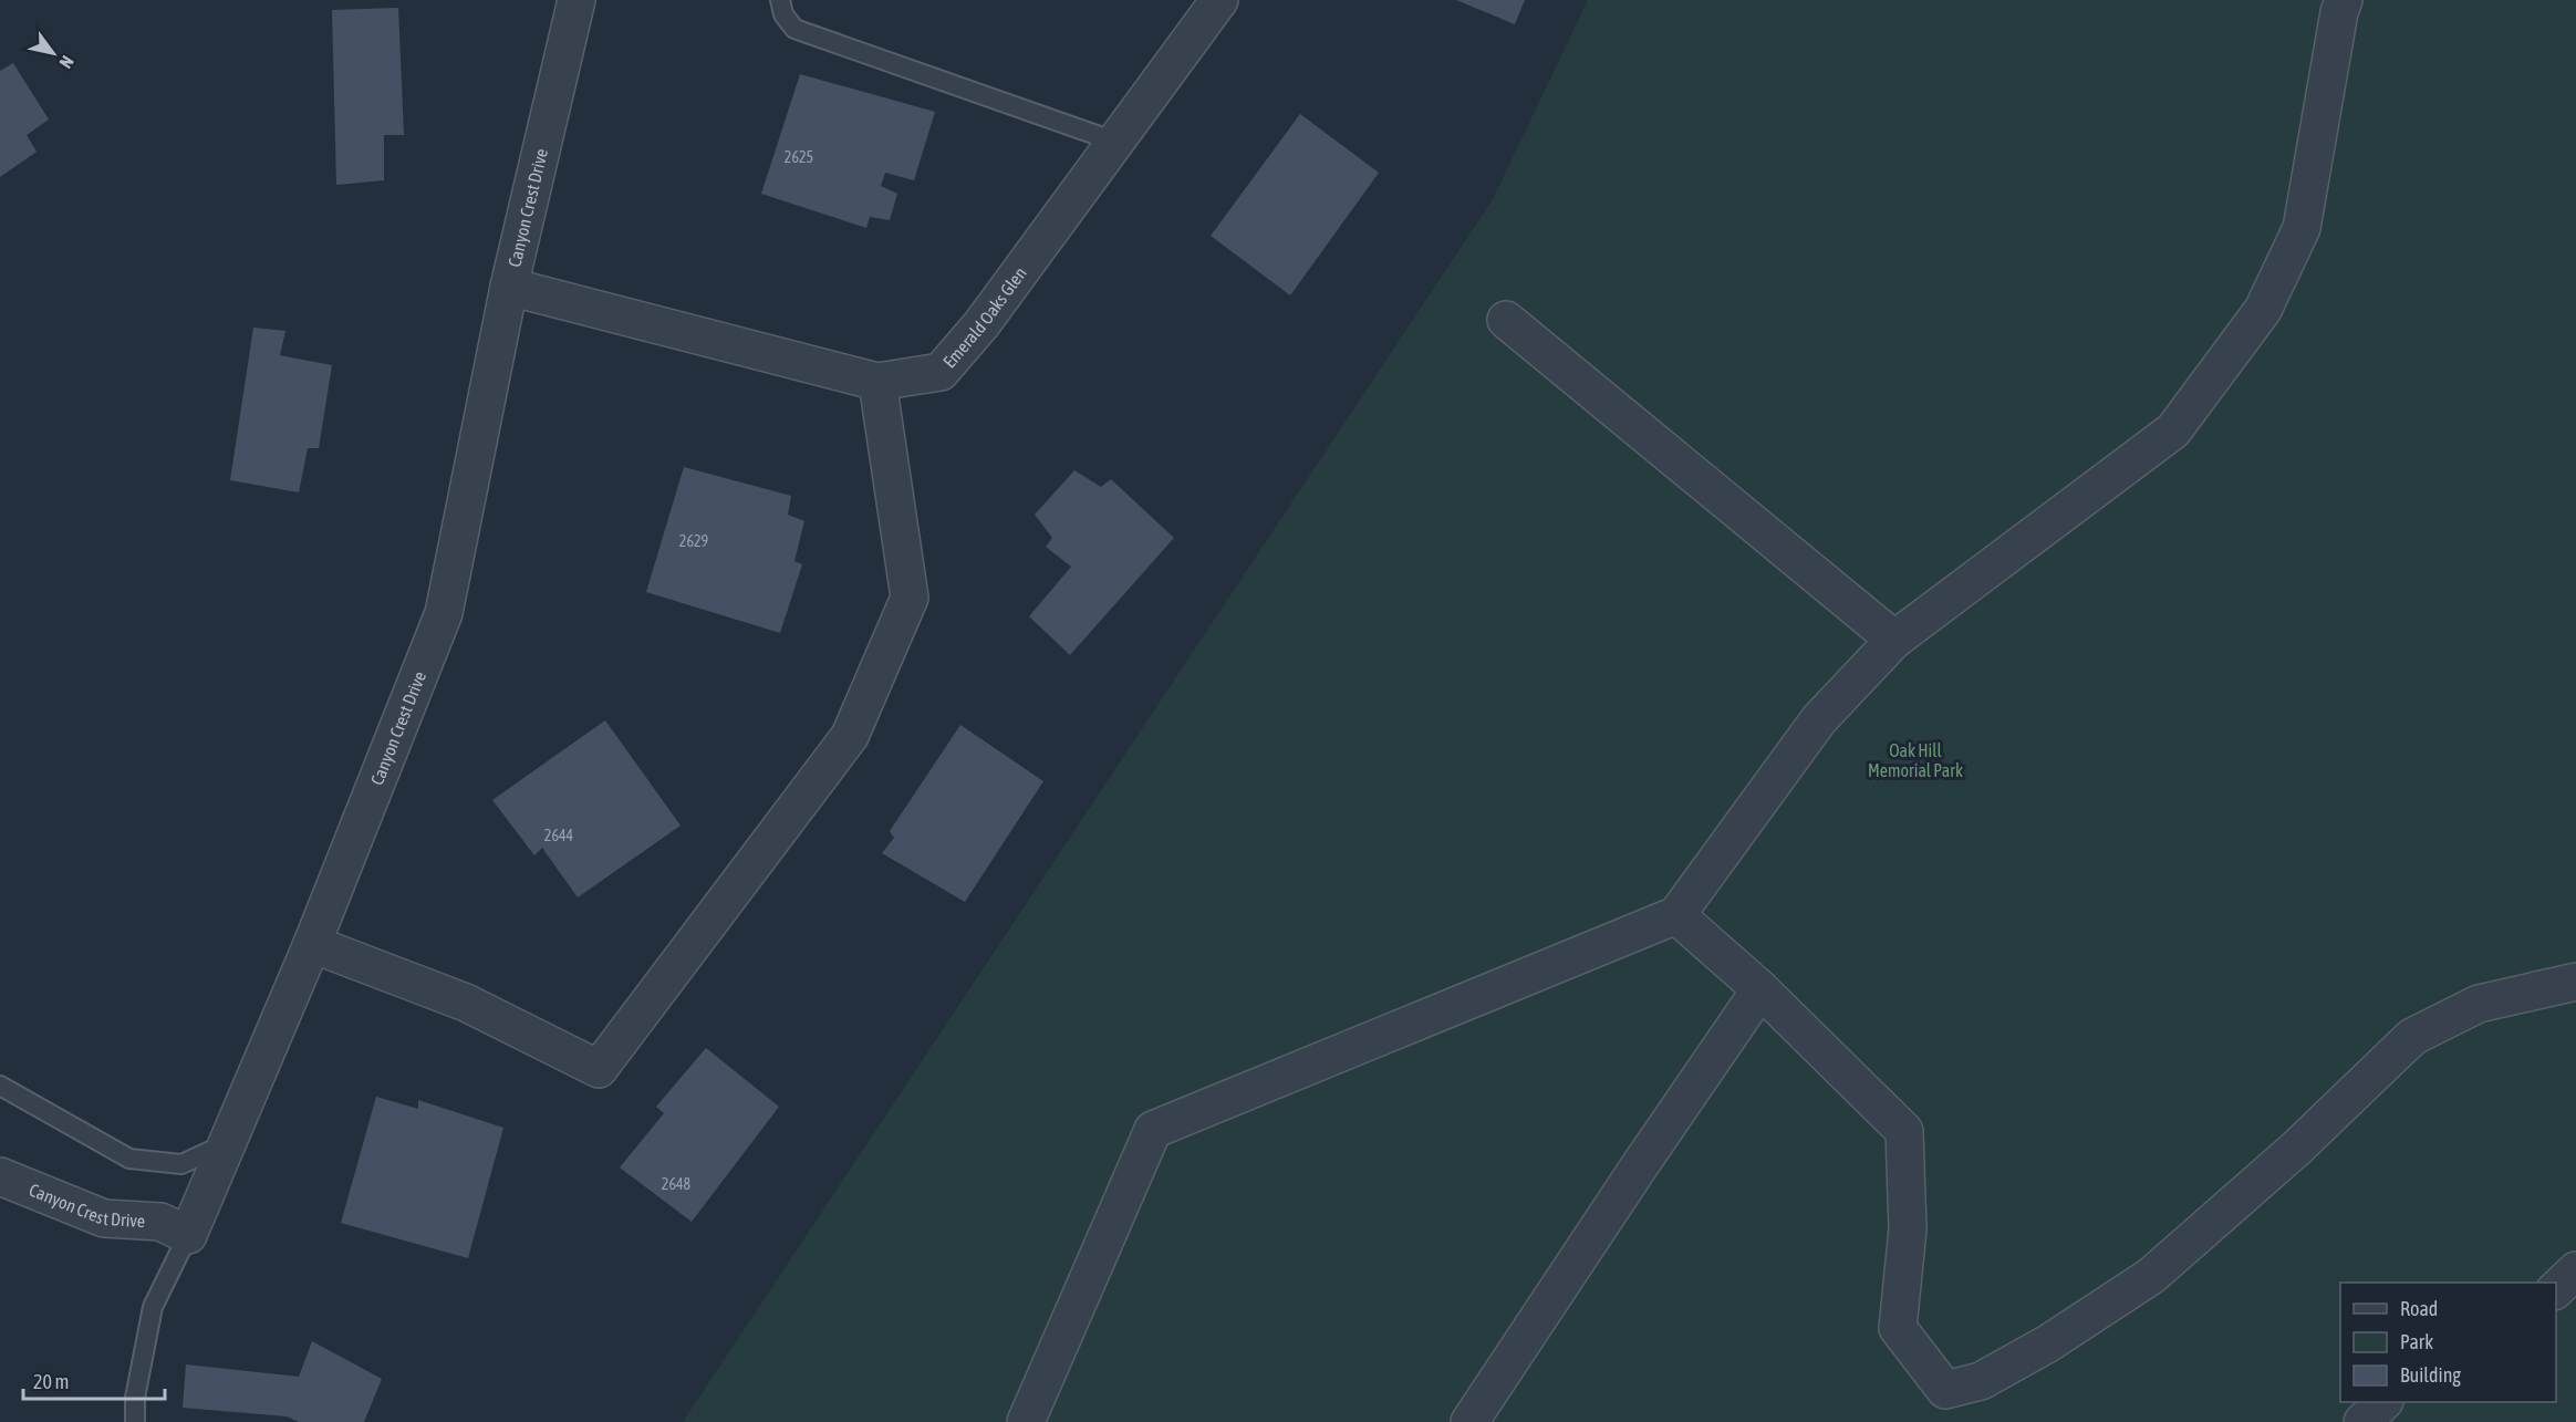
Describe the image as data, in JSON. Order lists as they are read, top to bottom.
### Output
{
  "streets": {
    "street": ["Canyon Crest Drive", "Emerald Oaks Glen"]
  },
  "crossings": [
    ["Canyon Crest Drive", "Emerald Oaks Glen"]
  ],
  "parks": ["Oak Hill Memorial Park"],
  "house_numbers": [
    "2625",
    "2629",
    "2644",
    "2648"
  ],
  "legend": ["Road", "Park", "Building"],
  "scale_bar": "20 m",
  "north": "bottom right"
}
